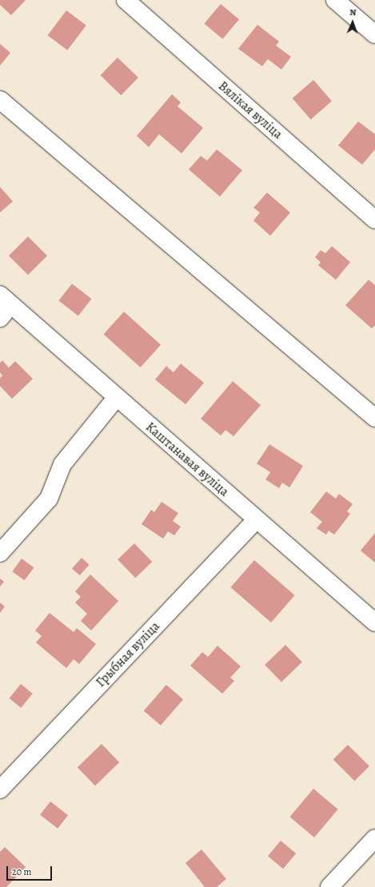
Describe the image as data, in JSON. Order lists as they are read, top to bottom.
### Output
{
  "streets": {
    "street": ["Вялікая вуліца", "Каштанавая вуліца", "Грыбная вуліца"]
  },
  "crossings": [
    ["Каштанавая вуліца", "Грыбная вуліца"]
  ],
  "scale_bar": "20 m",
  "north": "top"
}
